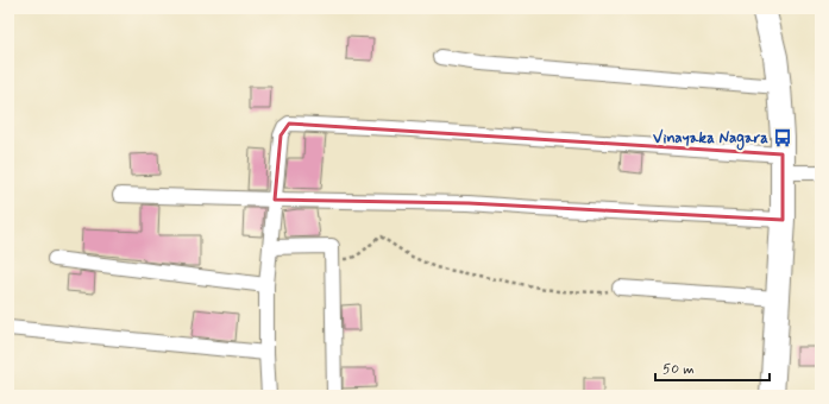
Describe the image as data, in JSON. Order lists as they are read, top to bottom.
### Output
{
  "places": {
    "bus stop": ["Vinayaka Nagara"]
  },
  "scale_bar": "50 m"
}
